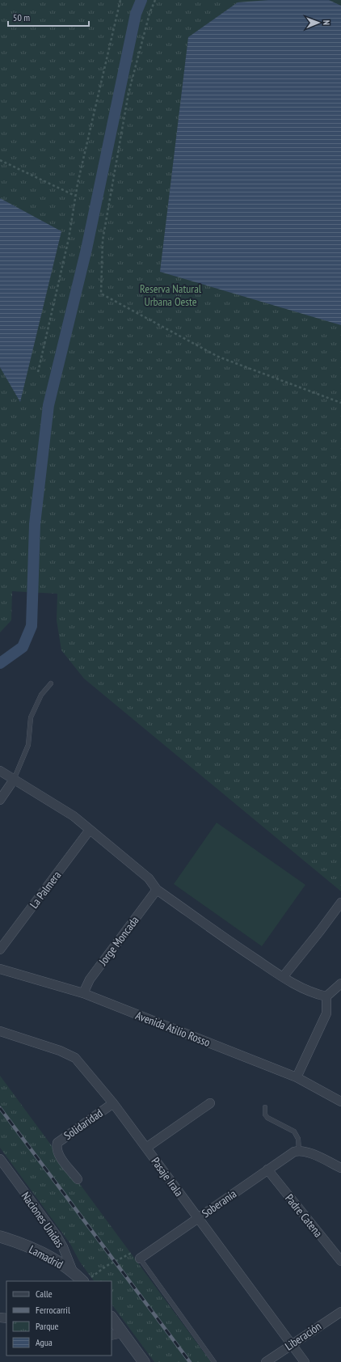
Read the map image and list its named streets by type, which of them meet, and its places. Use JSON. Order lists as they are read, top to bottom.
{
  "streets": {
    "street": [
      "La Palmera",
      "Jorge Moncada",
      "Avenida Atilio Rosso",
      "Solidaridad",
      "Pasaje Irala",
      "Soberanía",
      "Padre Catena",
      "Naciones Unidas",
      "Lamadrid",
      "Liberación"
    ]
  },
  "crossings": [
    ["Jorge Moncada", "Avenida Atilio Rosso"],
    ["Solidaridad", "Pasaje Irala"],
    ["Pasaje Irala", "Soberanía"],
    ["Pasaje Irala", "Liberación"],
    ["Soberanía", "Padre Catena"],
    ["Naciones Unidas", "Lamadrid"]
  ],
  "parks": ["Reserva Natural Urbana Oeste"],
  "legend": [
    "Calle",
    "Ferrocarril",
    "Parque",
    "Agua"
  ],
  "scale_bar": "50 m",
  "north": "right"
}
